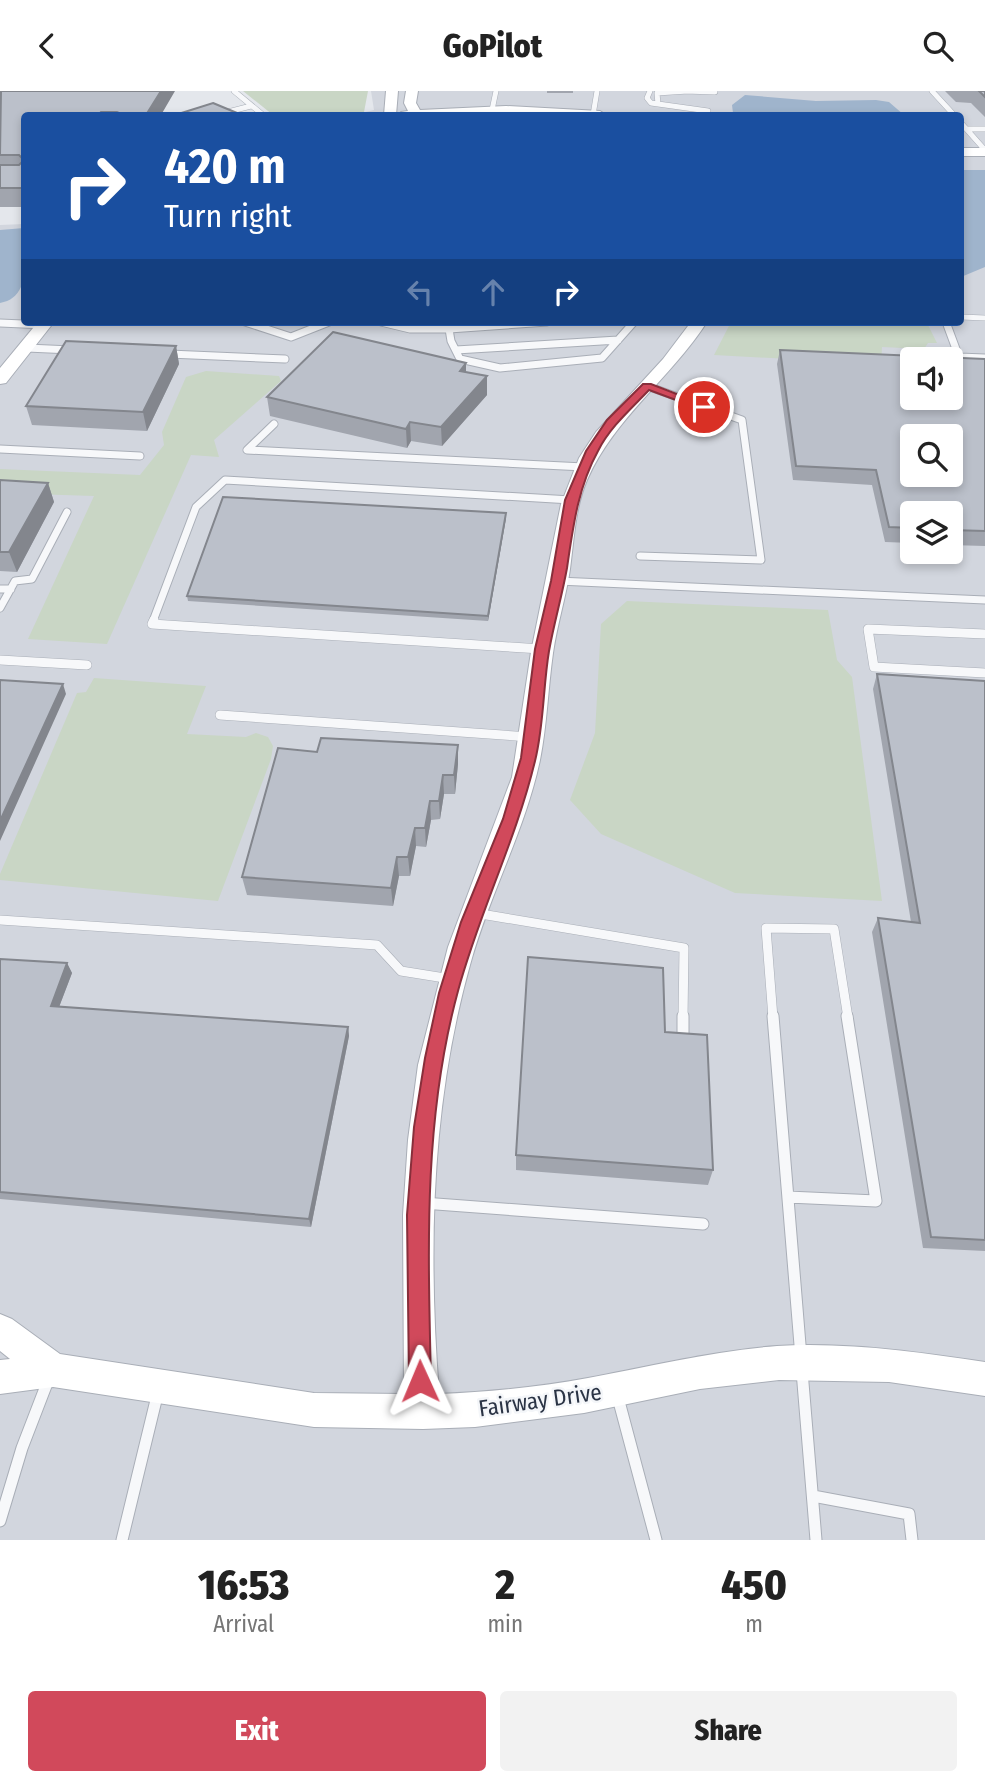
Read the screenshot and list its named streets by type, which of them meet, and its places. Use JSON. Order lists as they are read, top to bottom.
{
  "streets": {
    "street": ["Fairway Drive"]
  },
  "page": {
    "header": "GoPilot",
    "turn": ["420 m", "Turn right"],
    "eta": [
      "16:53",
      "Arrival",
      "2",
      "min",
      "450",
      "m"
    ],
    "buttons": ["Exit", "Share"]
  }
}
